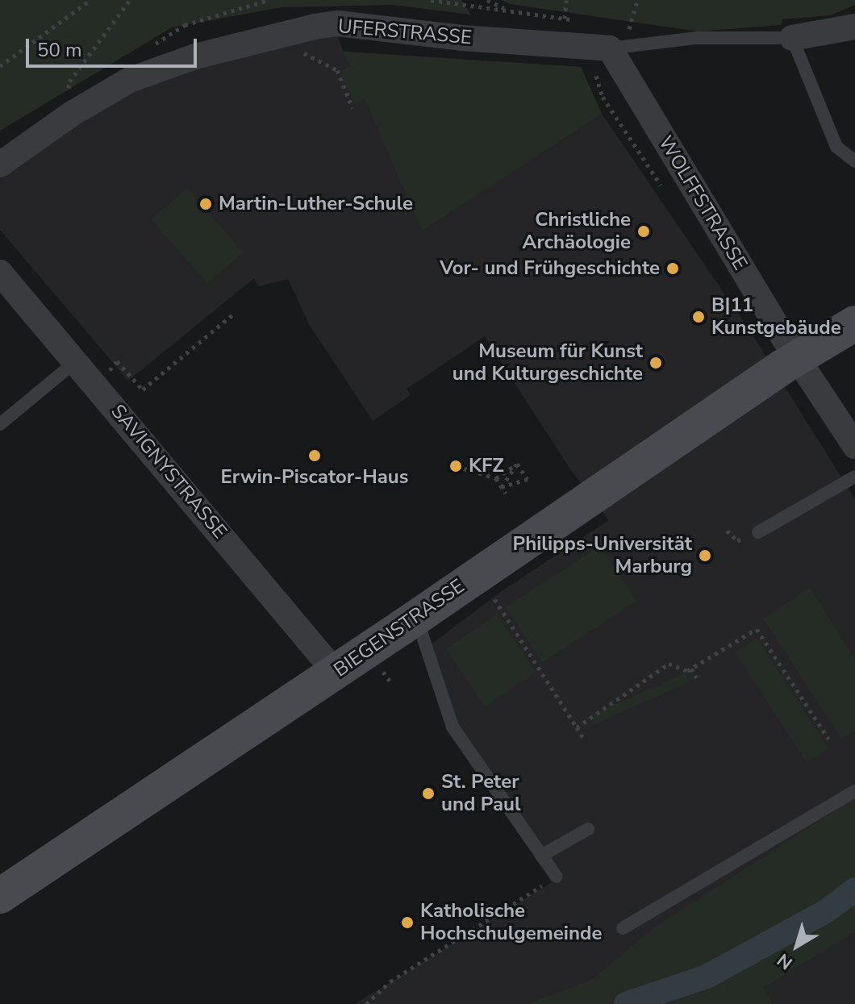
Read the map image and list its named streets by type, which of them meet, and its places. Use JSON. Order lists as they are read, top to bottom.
{
  "streets": {
    "main road": ["BIEGENSTRASSE"],
    "street": ["UFERSTRASSE", "WOLFFSTRASSE", "SAVIGNYSTRASSE"]
  },
  "crossings": [
    ["UFERSTRASSE", "WOLFFSTRASSE"],
    ["WOLFFSTRASSE", "BIEGENSTRASSE"],
    ["SAVIGNYSTRASSE", "BIEGENSTRASSE"]
  ],
  "places": [
    "Martin-Luther-Schule",
    "Christliche Archäologie",
    "Vor- und Frühgeschichte",
    "B|11 Kunstgebäude",
    "Museum für Kunst und Kulturgeschichte",
    "Erwin-Piscator-Haus",
    "KFZ",
    "Philipps-Universität Marburg",
    "St. Peter und Paul",
    "Katholische Hochschulgemeinde"
  ],
  "scale_bar": "50 m",
  "north": "bottom left"
}
